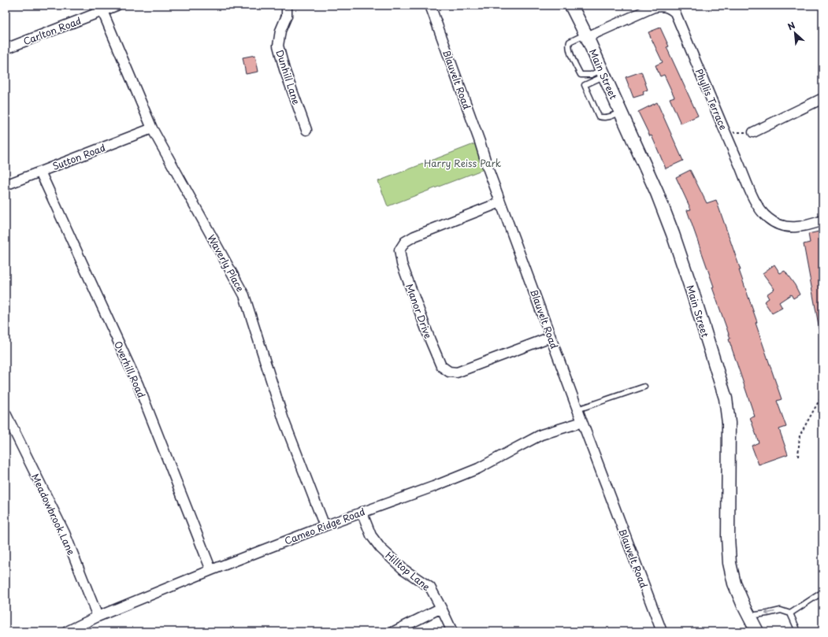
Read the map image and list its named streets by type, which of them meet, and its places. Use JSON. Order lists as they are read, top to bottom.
{
  "streets": {
    "main road": ["Main Street"],
    "street": [
      "Carlton Road",
      "Dunhill Lane",
      "Blauvelt Road",
      "Phyllis Terrace",
      "Sutton Road",
      "Waverly Place",
      "Manor Drive",
      "Overhill Road",
      "Meadowbrook Lane",
      "Cameo Ridge Road",
      "Hilltop Lane"
    ]
  },
  "crossings": [
    ["Carlton Road", "Waverly Place"],
    ["Main Street", "Phyllis Terrace"],
    ["Blauvelt Road", "Manor Drive"],
    ["Blauvelt Road", "Cameo Ridge Road"],
    ["Sutton Road", "Waverly Place"],
    ["Sutton Road", "Overhill Road"],
    ["Waverly Place", "Cameo Ridge Road"],
    ["Overhill Road", "Cameo Ridge Road"],
    ["Meadowbrook Lane", "Cameo Ridge Road"],
    ["Cameo Ridge Road", "Hilltop Lane"]
  ],
  "parks": ["Harry Reiss Park"],
  "north": "top left"
}
